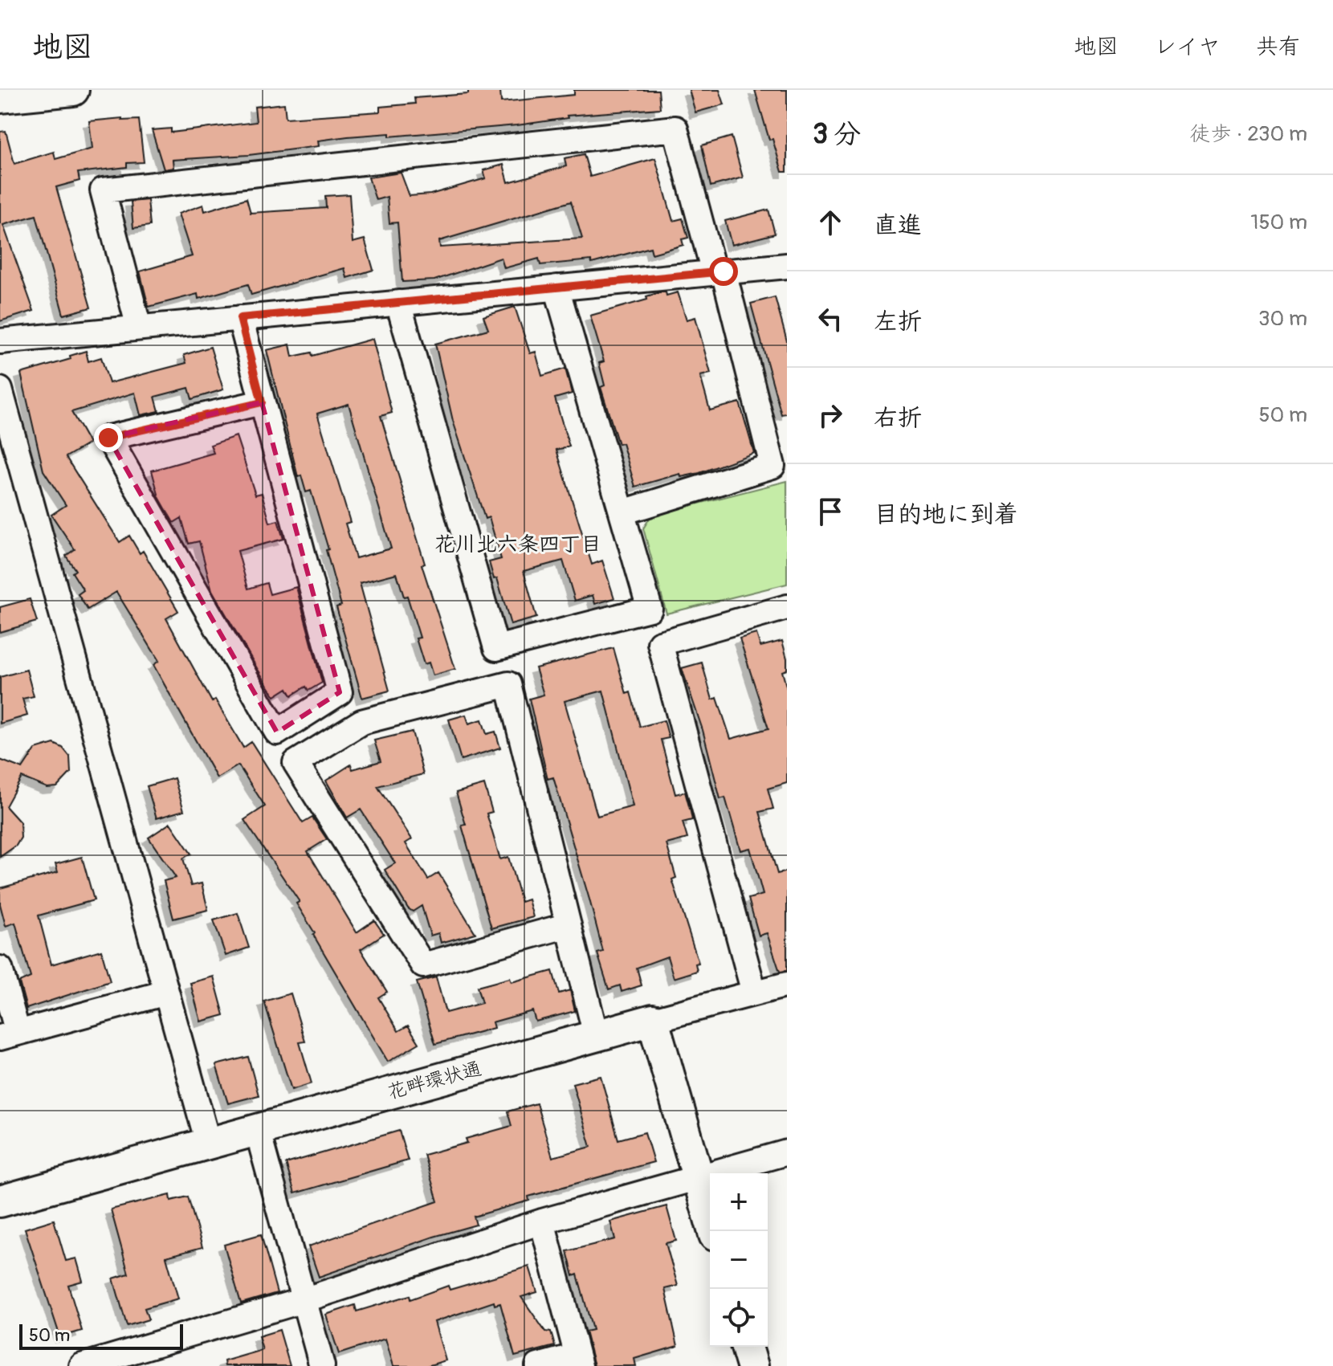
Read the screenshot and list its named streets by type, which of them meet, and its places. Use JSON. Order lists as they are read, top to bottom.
{
  "streets": {
    "street": ["花畔環状通"]
  },
  "districts": ["花川北六条四丁目"],
  "scale_bar": "50 m",
  "page": {
    "header": "地図",
    "nav": ["地図", "レイヤ", "共有"],
    "heading": ["3 分", "徒歩 · 230 m"],
    "list": [
      ["直進", "150 m"],
      ["左折", "30 m"],
      ["右折", "50 m"],
      "目的地に到着"
    ],
    "map_buttons": ["+", "−"],
    "scale": "50 m"
  }
}
